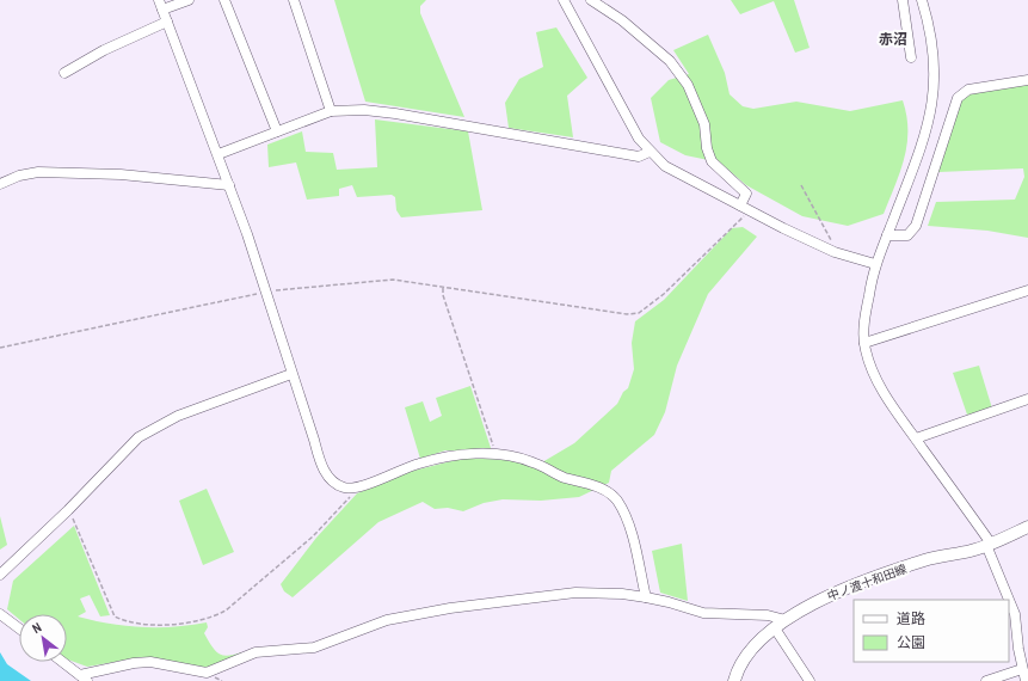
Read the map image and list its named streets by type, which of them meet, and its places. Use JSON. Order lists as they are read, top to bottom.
{
  "streets": {
    "main road": ["中ノ渡十和田線"]
  },
  "districts": ["赤沼"],
  "legend": ["道路", "公園"],
  "north": "top left"
}
